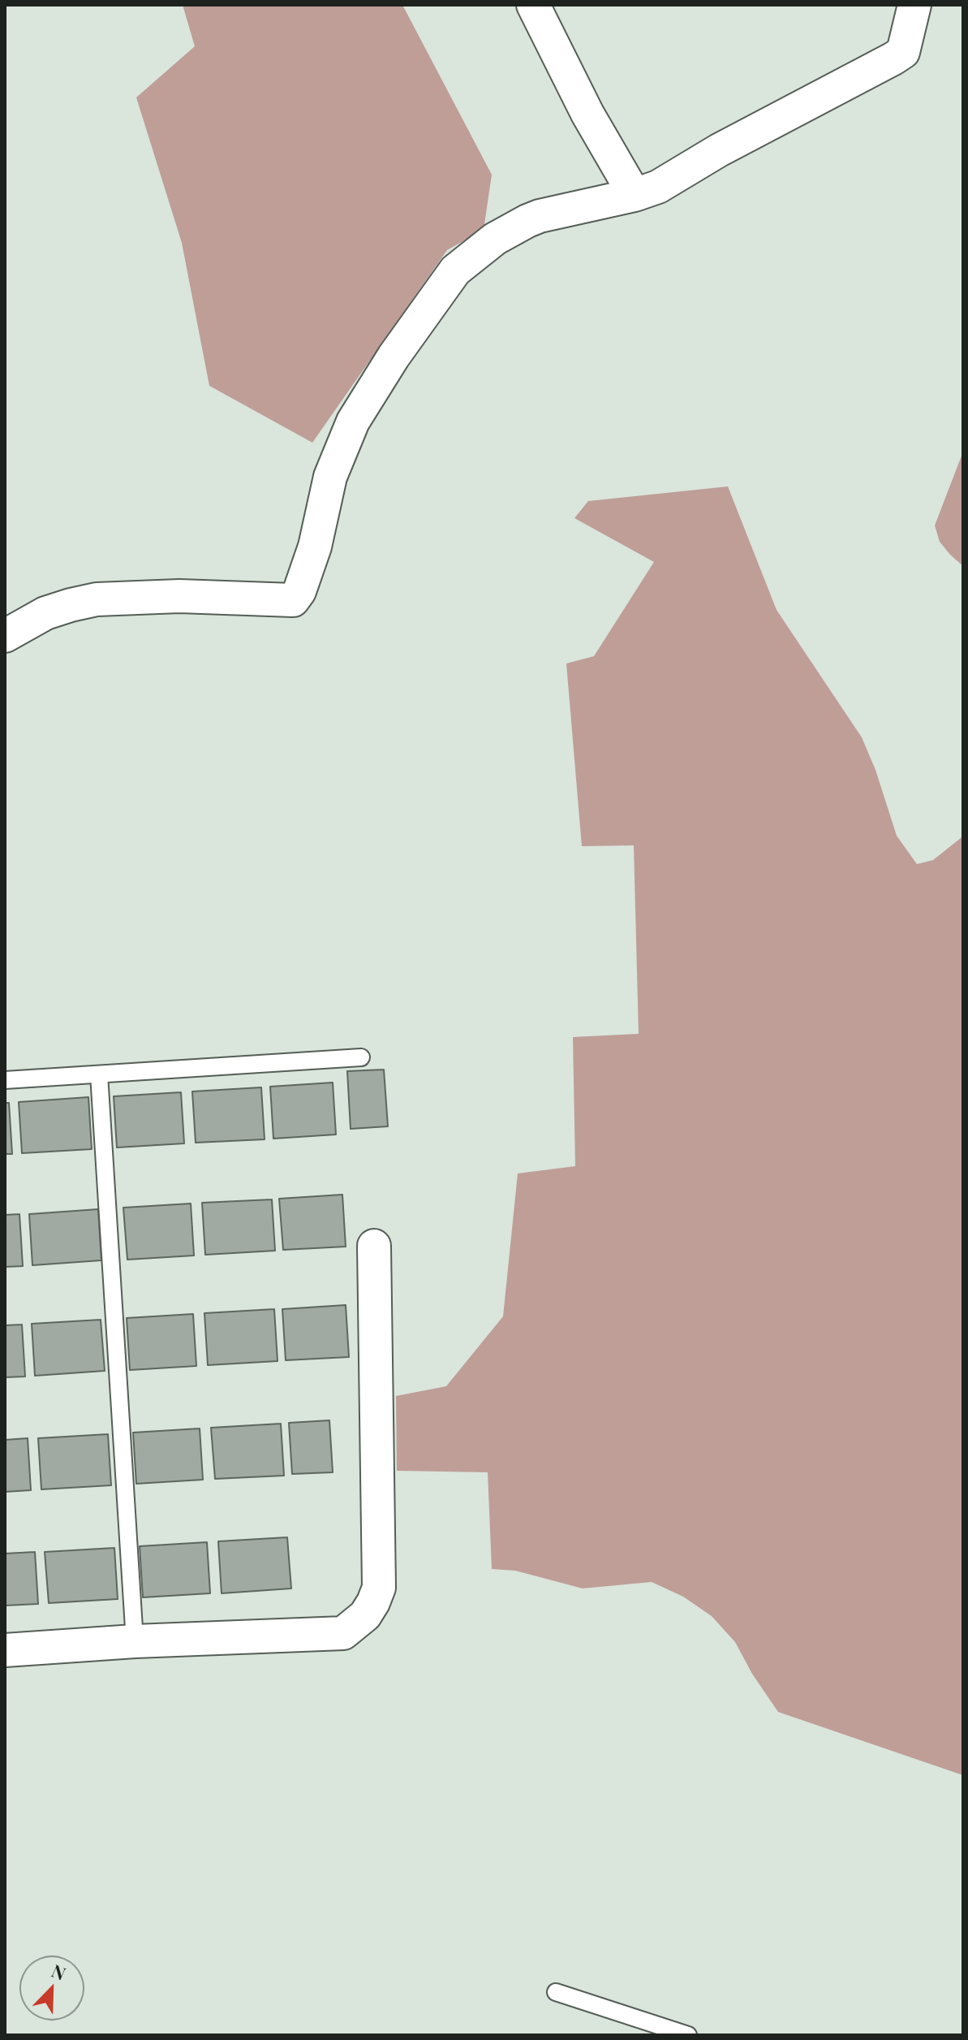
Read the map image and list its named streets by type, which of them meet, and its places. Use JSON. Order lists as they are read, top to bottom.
{
  "north": "top right"
}
